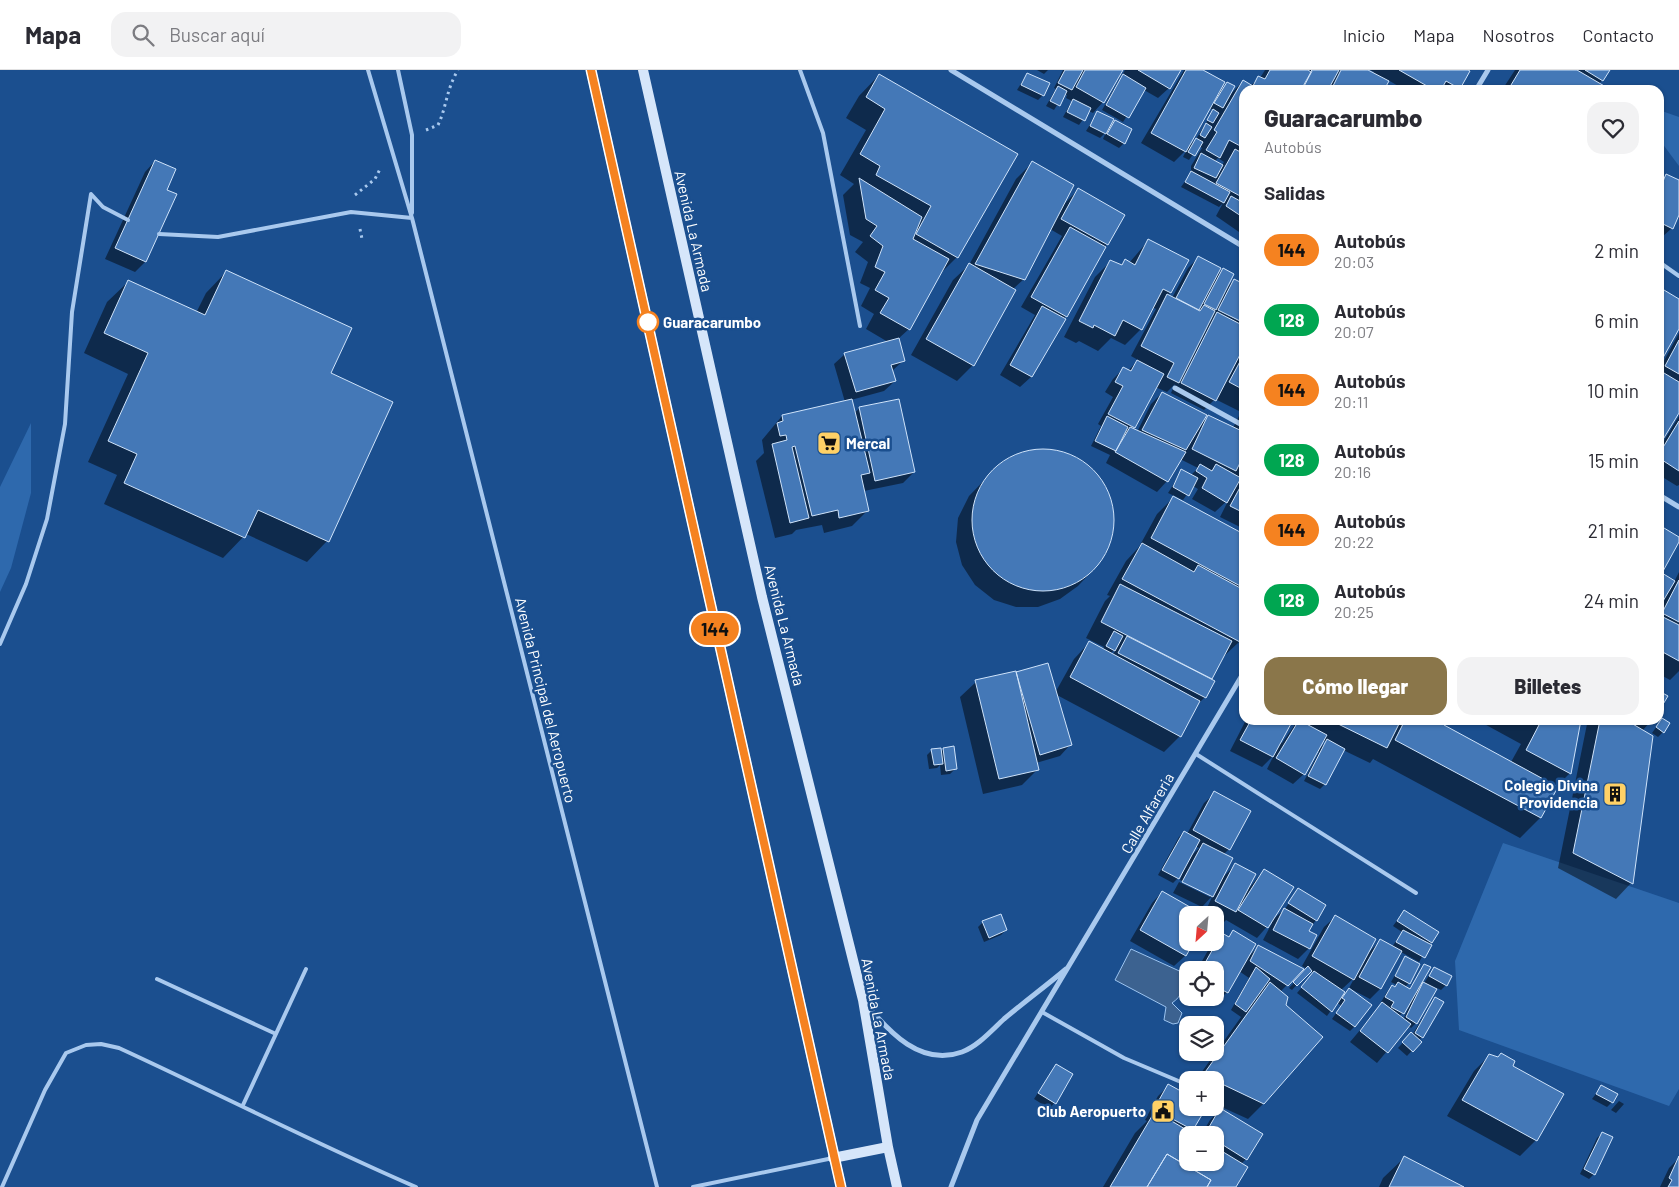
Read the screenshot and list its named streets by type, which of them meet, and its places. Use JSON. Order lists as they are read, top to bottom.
{
  "streets": {
    "main road": ["Avenida La Armada"],
    "street": ["Calle Alfareria"],
    "lane": ["Avenida Principal del Aeropuerto"]
  },
  "crossings": [
    ["Avenida La Armada", "Calle Alfareria"]
  ],
  "places": {
    "other": ["Guaracarumbo"],
    "supermarket": ["Mercal"],
    "building": ["Colegio Divina Providencia"],
    "public building": ["Club Aeropuerto"]
  },
  "lines": ["bus line 144"],
  "north": "bottom left",
  "page": {
    "header": "Mapa",
    "search": "Buscar aquí",
    "nav": [
      "Inicio",
      "Mapa",
      "Nosotros",
      "Contacto"
    ],
    "on_map": "144",
    "heading": [
      ["Guaracarumbo", "Autobús"],
      "Salidas"
    ],
    "list": [
      {
        "mark": "144",
        "name": "Autobús",
        "note": "20:03",
        "value": "2 min"
      },
      {
        "mark": "128",
        "name": "Autobús",
        "note": "20:07",
        "value": "6 min"
      },
      {
        "mark": "144",
        "name": "Autobús",
        "note": "20:11",
        "value": "10 min"
      },
      {
        "mark": "128",
        "name": "Autobús",
        "note": "20:16",
        "value": "15 min"
      },
      {
        "mark": "144",
        "name": "Autobús",
        "note": "20:22",
        "value": "21 min"
      },
      {
        "mark": "128",
        "name": "Autobús",
        "note": "20:25",
        "value": "24 min"
      }
    ],
    "buttons": ["Cómo llegar", "Billetes"],
    "map_buttons": ["+", "−"]
  }
}
